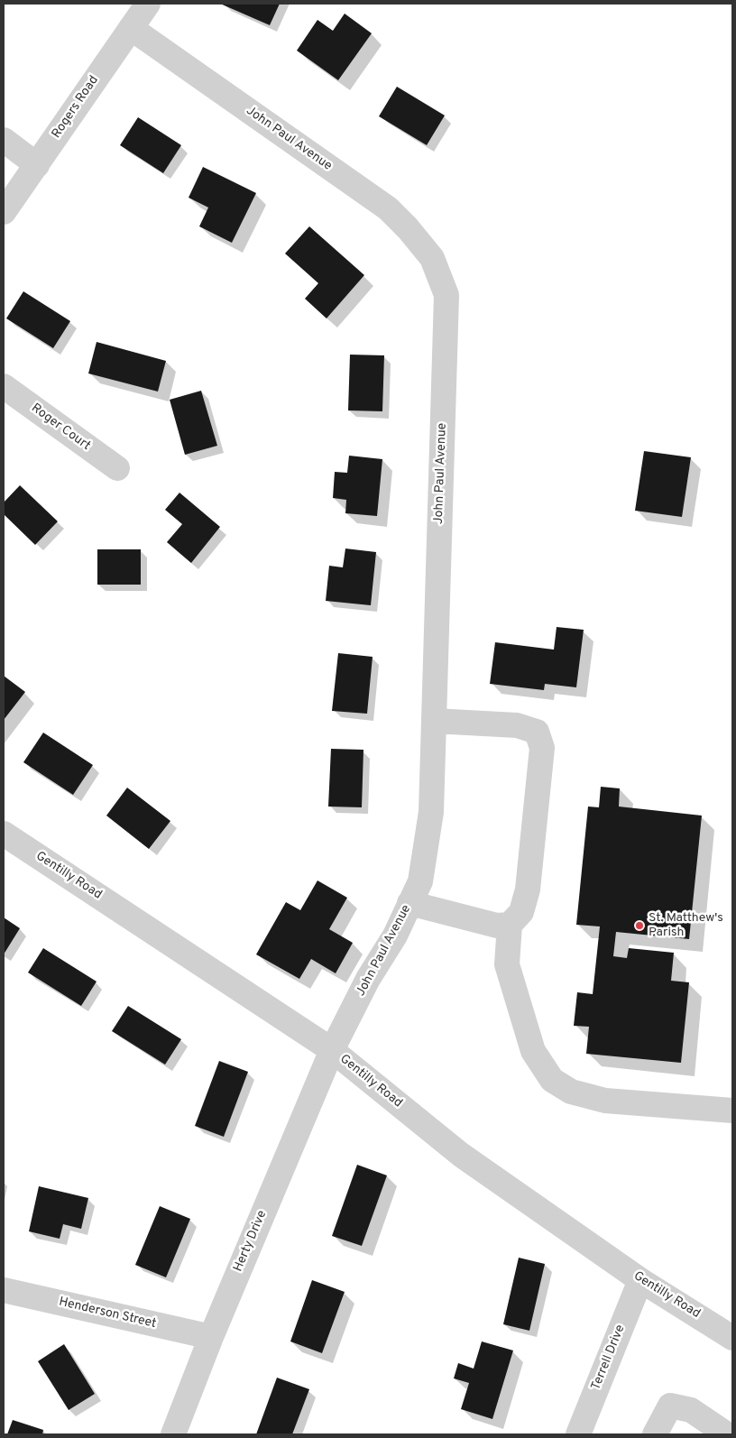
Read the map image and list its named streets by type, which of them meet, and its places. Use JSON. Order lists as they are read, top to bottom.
{
  "streets": {
    "street": [
      "Rogers Road",
      "John Paul Avenue",
      "Roger Court",
      "Gentilly Road",
      "Herty Drive",
      "Henderson Street",
      "Terrell Drive"
    ]
  },
  "crossings": [
    ["Rogers Road", "John Paul Avenue"],
    ["John Paul Avenue", "Gentilly Road"],
    ["John Paul Avenue", "Herty Drive"],
    ["Gentilly Road", "Herty Drive"],
    ["Gentilly Road", "Terrell Drive"],
    ["Herty Drive", "Henderson Street"]
  ],
  "places": ["St. Matthew's Parish"]
}
